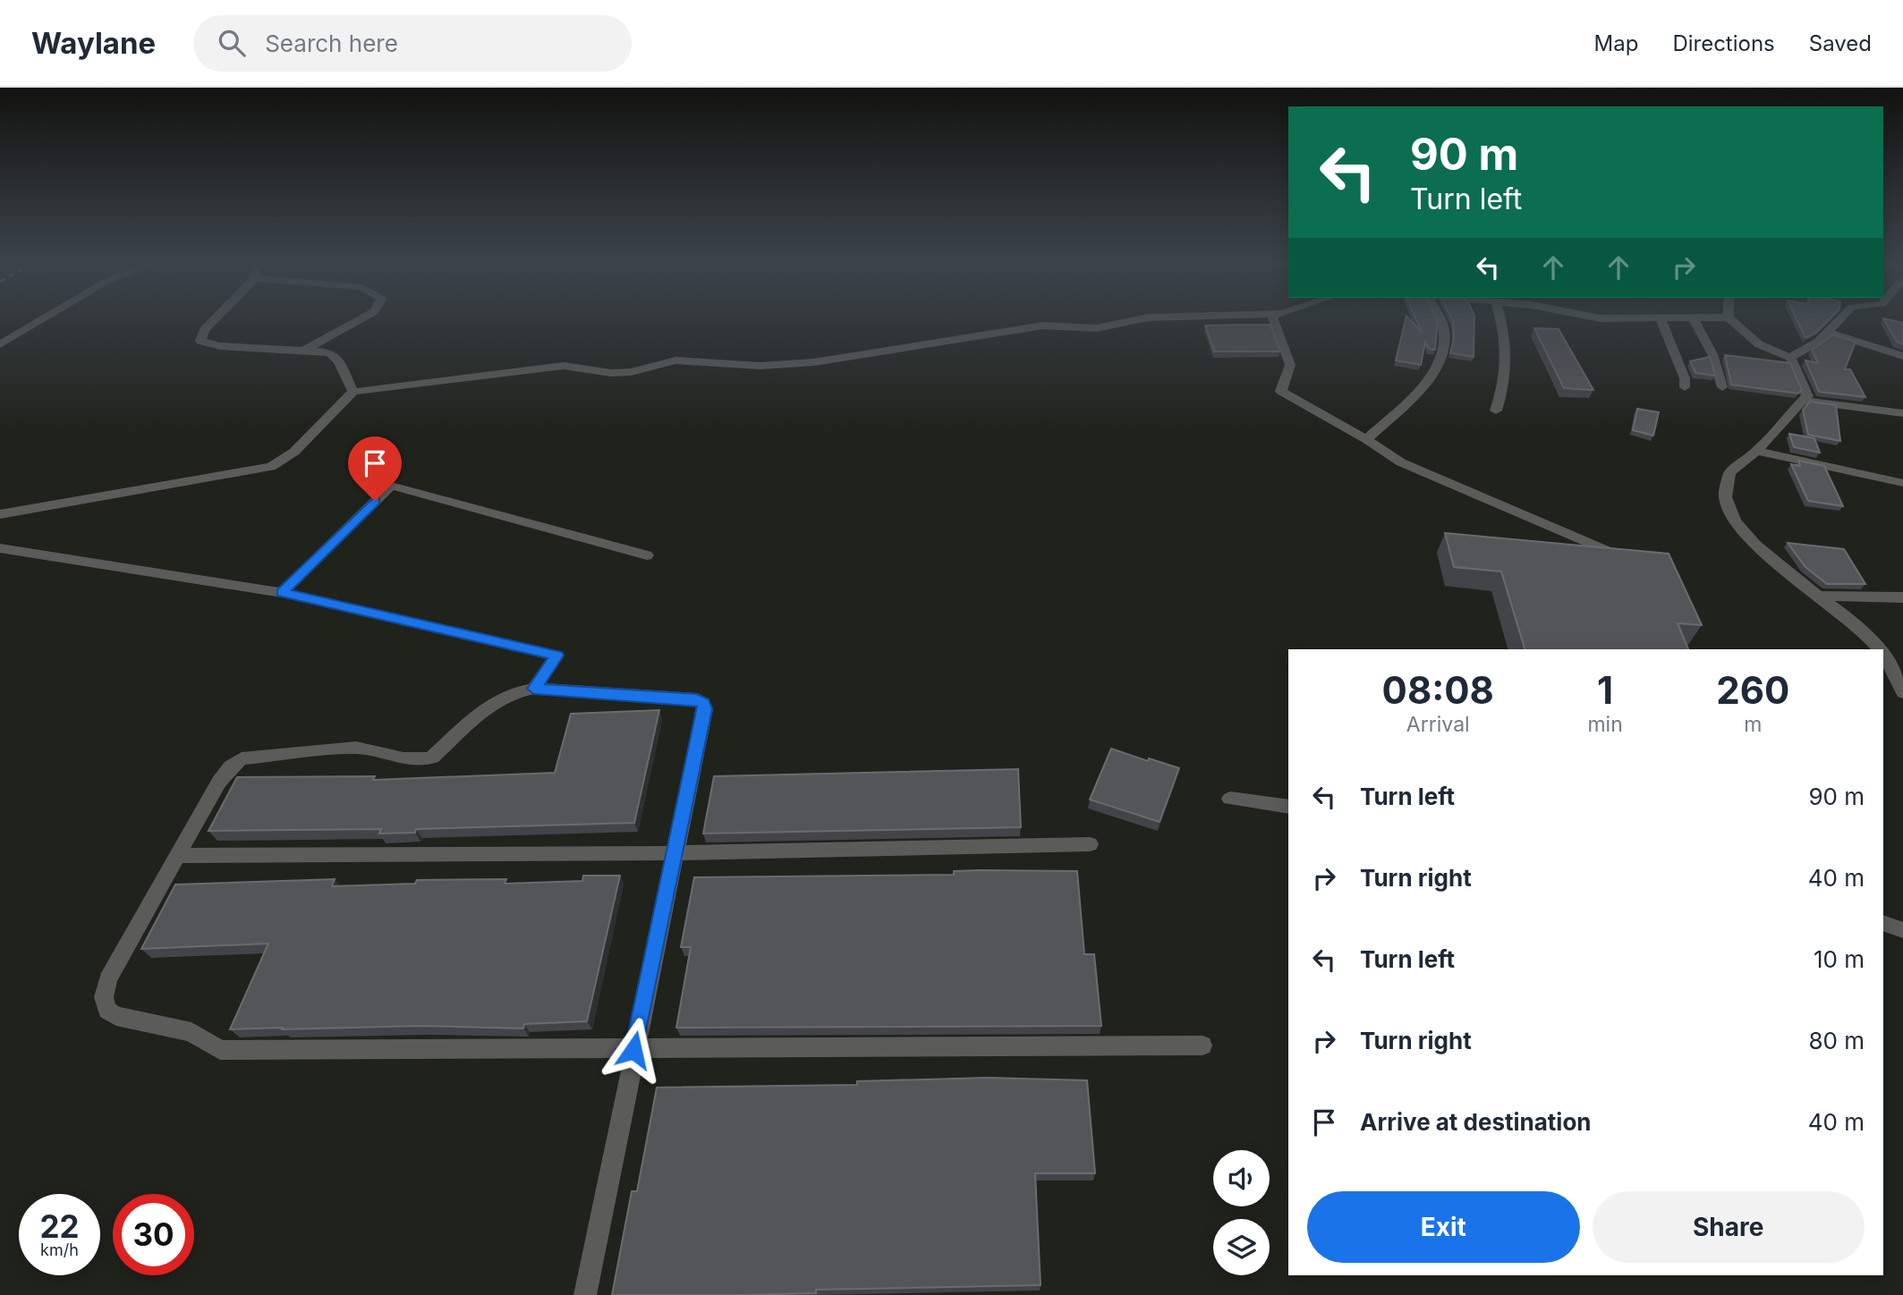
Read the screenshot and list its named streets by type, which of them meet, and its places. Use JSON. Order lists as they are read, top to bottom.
{
  "page": {
    "header": "Waylane",
    "search": "Search here",
    "nav": ["Map", "Directions", "Saved"],
    "turn": ["90 m", "Turn left"],
    "eta": [
      "08:08",
      "Arrival",
      "1",
      "min",
      "260",
      "m"
    ],
    "list": [
      {
        "name": "Turn left",
        "value": "90 m"
      },
      {
        "name": "Turn right",
        "value": "40 m"
      },
      {
        "name": "Turn left",
        "value": "10 m"
      },
      {
        "name": "Turn right",
        "value": "80 m"
      },
      {
        "name": "Arrive at destination",
        "value": "40 m"
      }
    ],
    "buttons": ["Exit", "Share"],
    "speed": "22 km/h",
    "limit": "30"
  }
}
